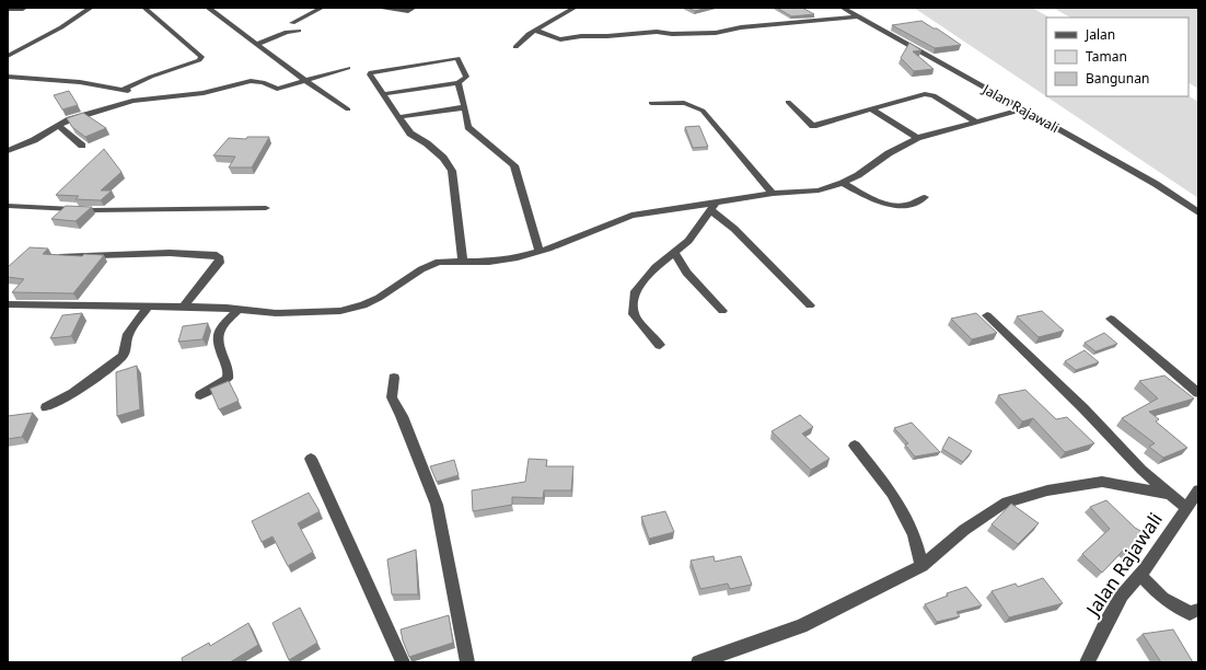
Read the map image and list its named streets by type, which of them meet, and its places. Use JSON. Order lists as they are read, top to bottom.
{
  "streets": {
    "street": ["Jalan Rajawali"]
  },
  "legend": ["Jalan", "Taman", "Bangunan"]
}
